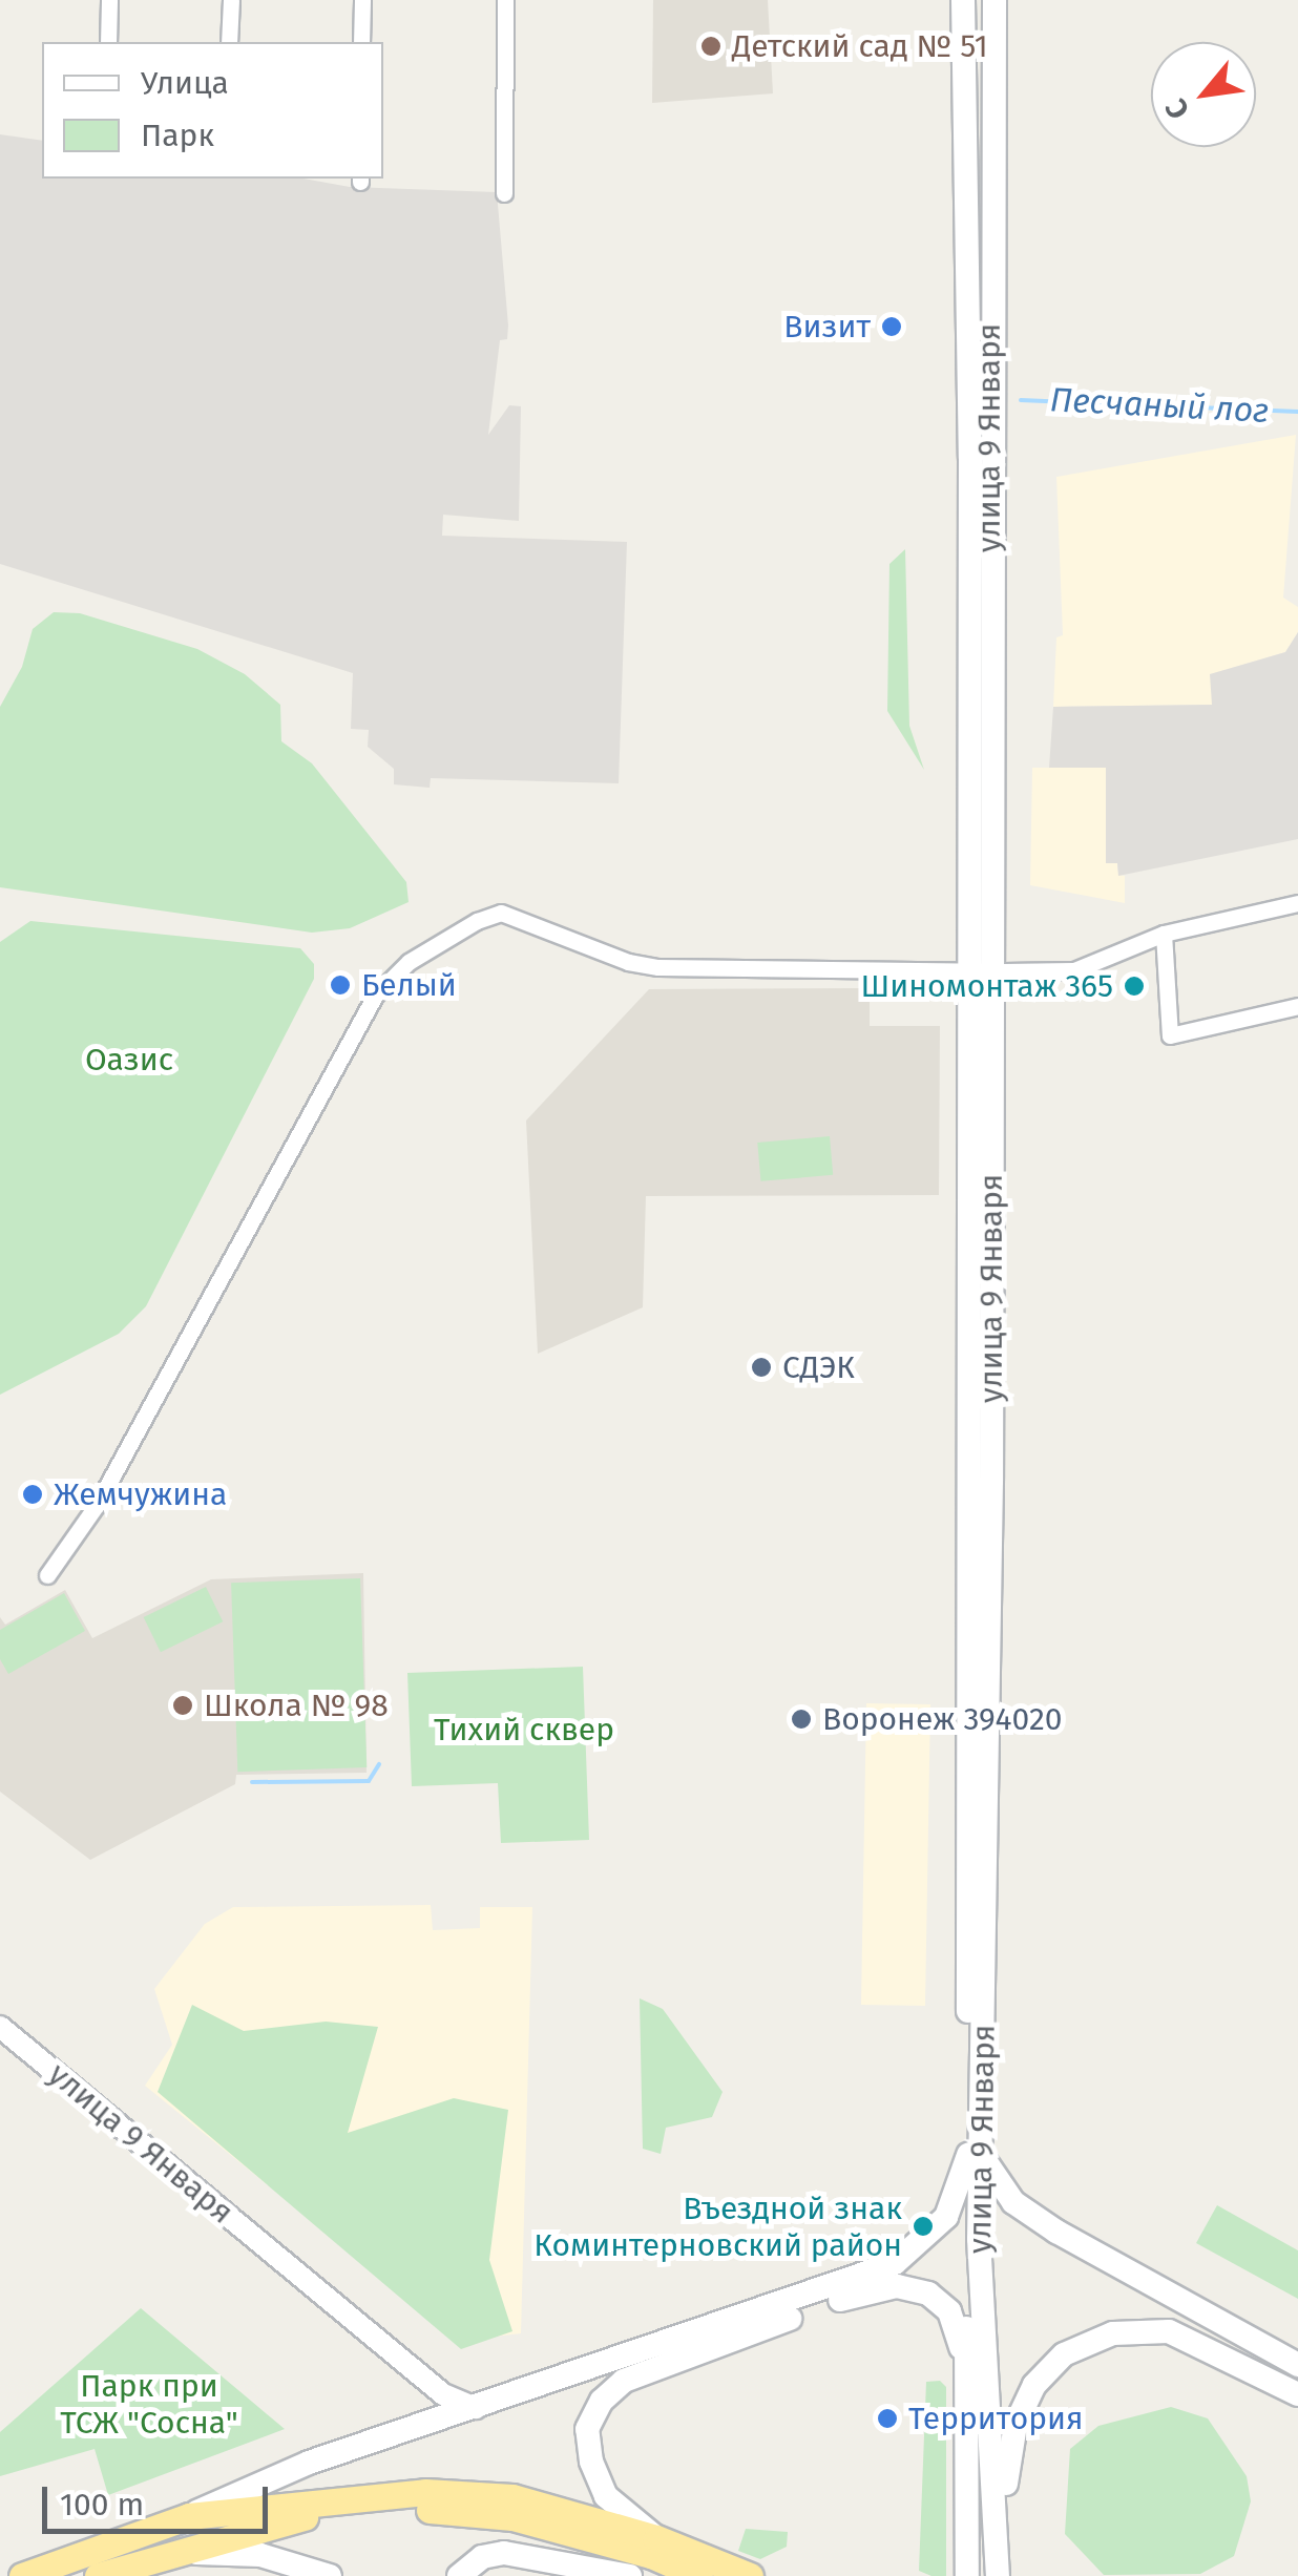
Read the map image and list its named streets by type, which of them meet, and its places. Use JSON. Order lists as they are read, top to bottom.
{
  "streets": {
    "main road": ["улица 9 Января"]
  },
  "water": ["Песчаный лог"],
  "parks": ["Оазис", "Тихий сквер", "Парк при ТСЖ \"Сосна\""],
  "places": [
    "Детский сад № 51",
    "Визит",
    "Белый",
    "Шиномонтаж 365",
    "СДЭК",
    "Жемчужина",
    "Школа № 98",
    "Воронеж 394020",
    "Въездной знак Коминтерновский район",
    "Территория"
  ],
  "legend": ["Улица", "Парк"],
  "scale_bar": "100 m",
  "north": "bottom left"
}
